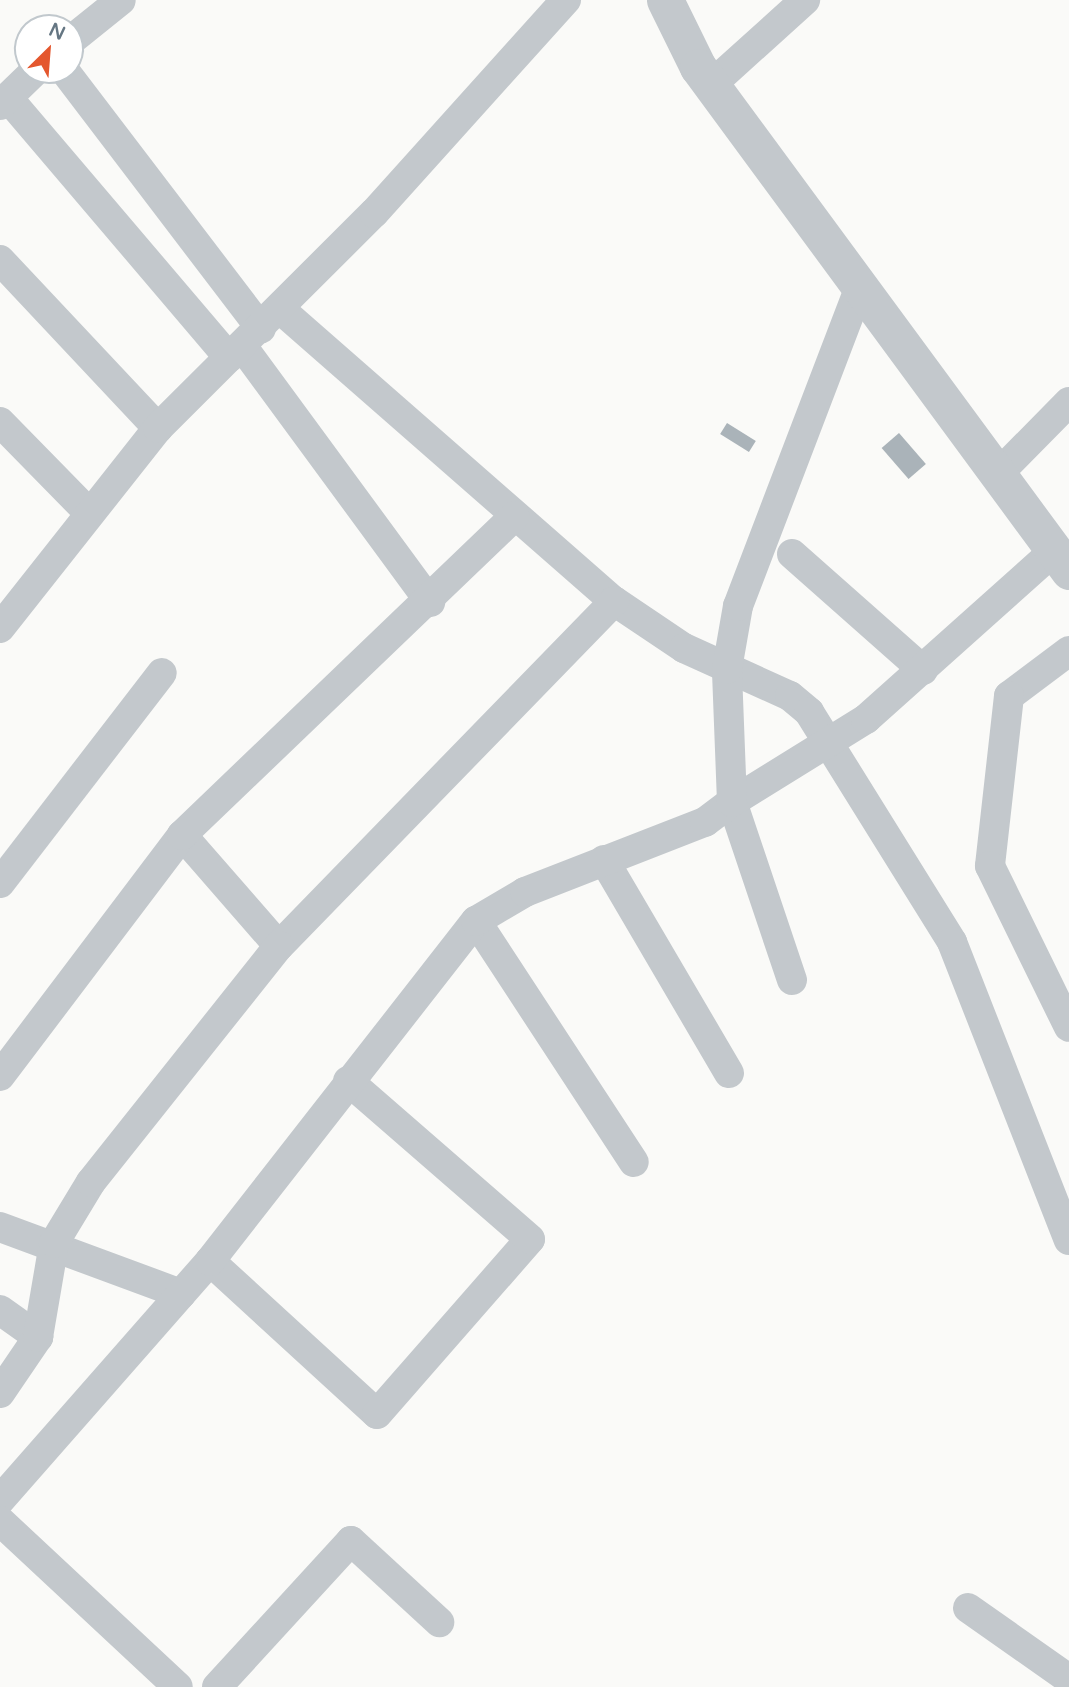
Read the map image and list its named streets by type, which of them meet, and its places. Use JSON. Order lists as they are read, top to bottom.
{
  "north": "top right"
}
